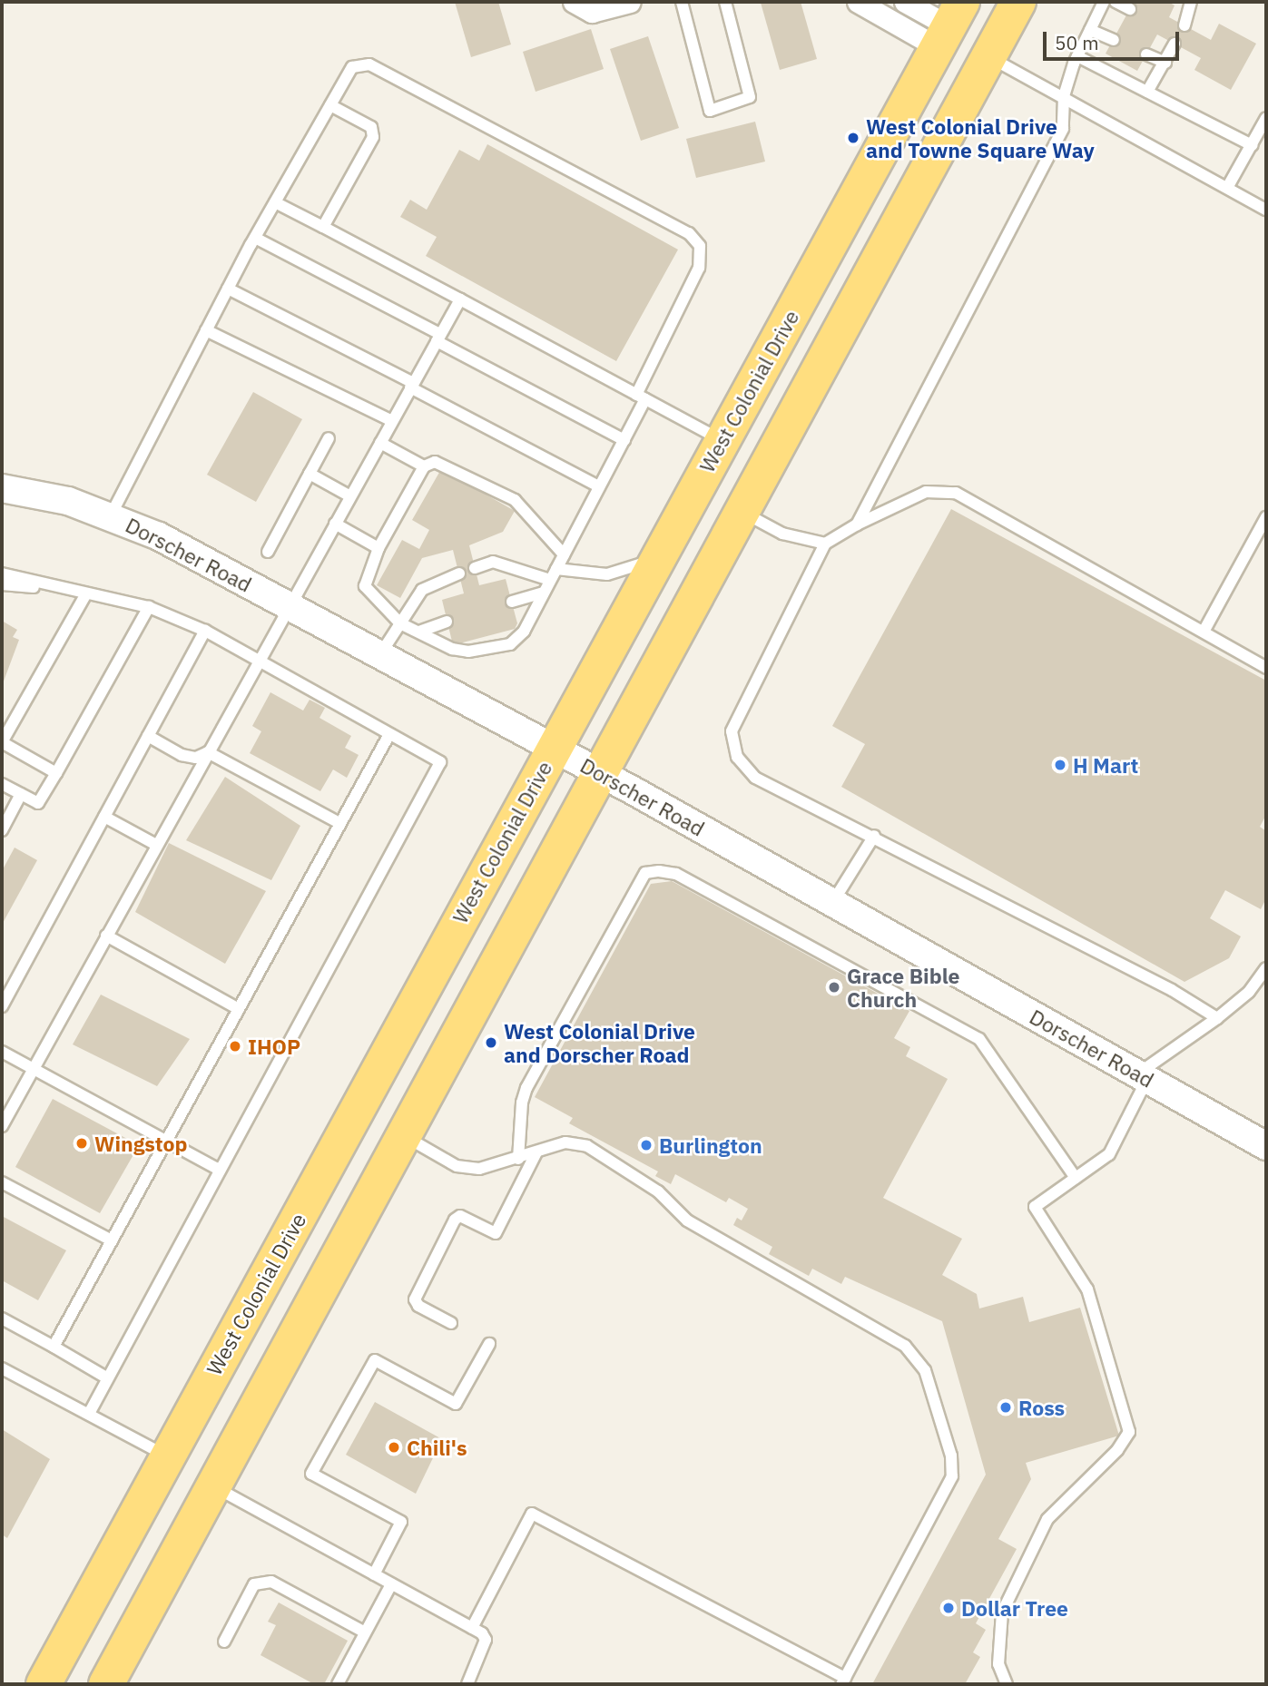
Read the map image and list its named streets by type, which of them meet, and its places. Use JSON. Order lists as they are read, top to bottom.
{
  "streets": {
    "highway": ["West Colonial Drive"],
    "street": ["Dorscher Road"]
  },
  "crossings": [
    ["West Colonial Drive", "Dorscher Road"]
  ],
  "places": [
    "West Colonial Drive and Towne Square Way",
    "H Mart",
    "Grace Bible Church",
    "West Colonial Drive and Dorscher Road",
    "IHOP",
    "Wingstop",
    "Burlington",
    "Ross",
    "Chili's",
    "Dollar Tree"
  ],
  "scale_bar": "50 m"
}
